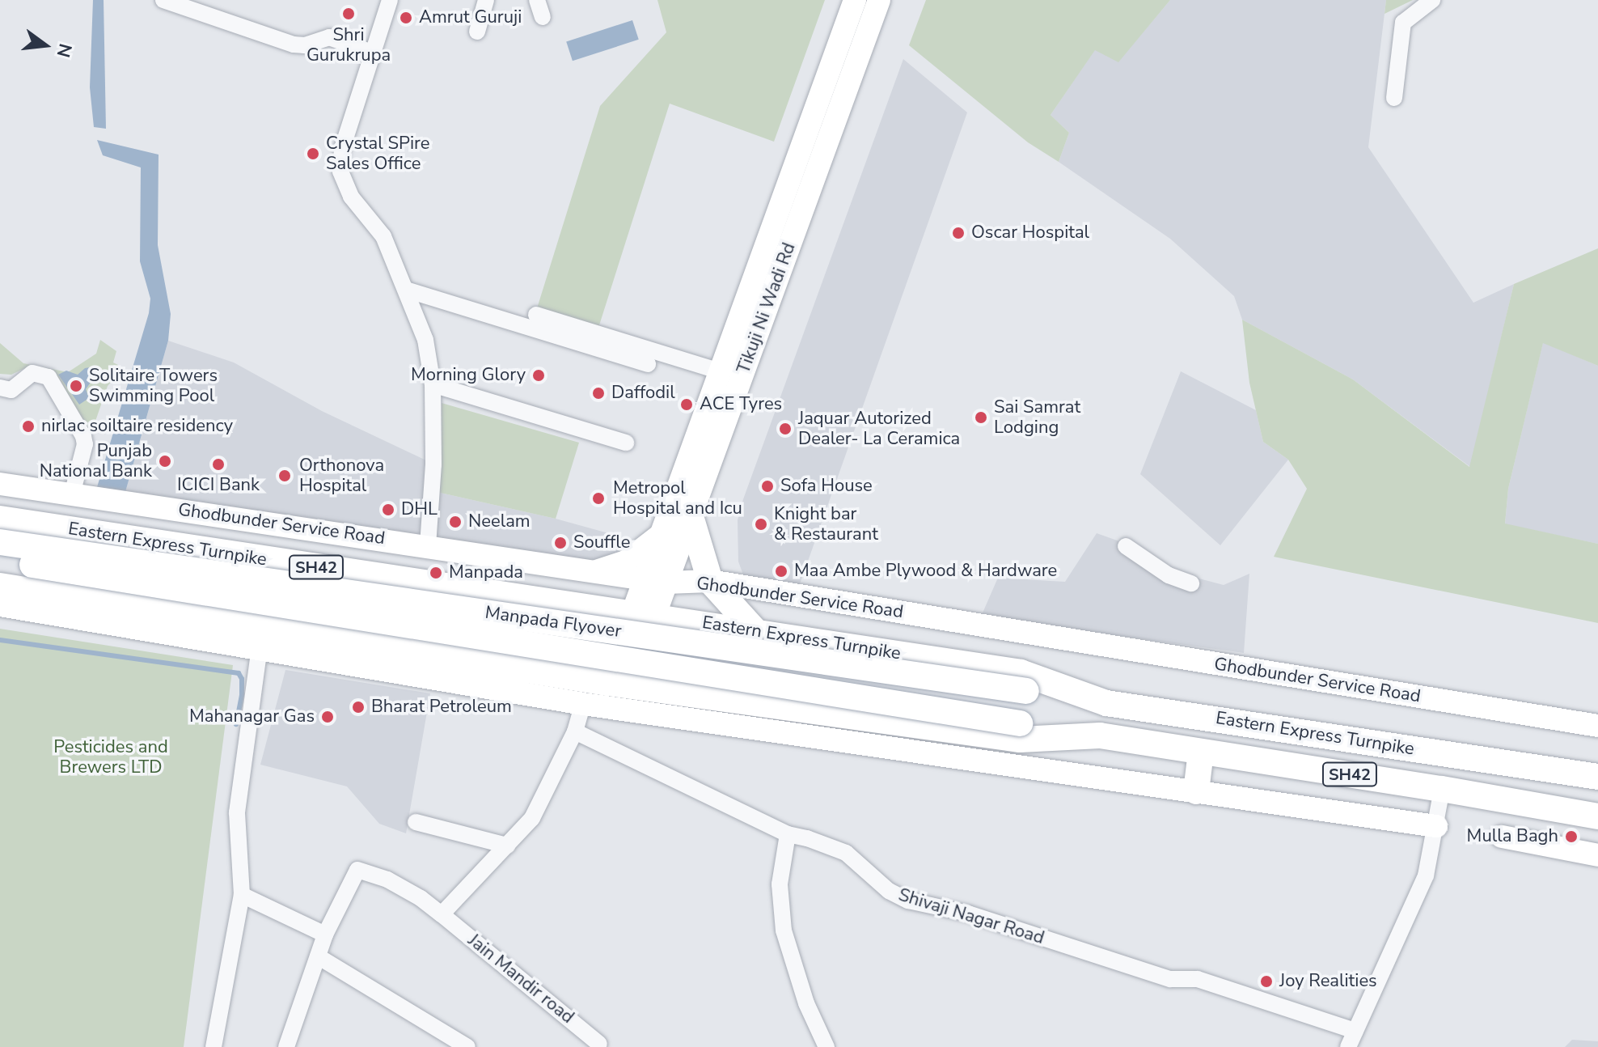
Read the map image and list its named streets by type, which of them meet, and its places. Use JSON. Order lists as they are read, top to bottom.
{
  "streets": {
    "main road": ["Eastern Express Turnpike", "SH42", "Manpada Flyover"],
    "street": [
      "Tikuji Ni Wadi Rd",
      "Ghodbunder Service Road",
      "Shivaji Nagar Road",
      "Jain Mandir road"
    ]
  },
  "crossings": [
    ["Tikuji Ni Wadi Rd", "Ghodbunder Service Road"],
    ["Tikuji Ni Wadi Rd", "Eastern Express Turnpike"],
    ["Eastern Express Turnpike", "Manpada Flyover"]
  ],
  "parks": ["Pesticides and Brewers LTD"],
  "places": [
    "Shri Gurukrupa",
    "Amrut Guruji",
    "Crystal SPire Sales Office",
    "Oscar Hospital",
    "Morning Glory",
    "Solitaire Towers Swimming Pool",
    "Daffodil",
    "ACE Tyres",
    "Sai Samrat Lodging",
    "nirlac soiltaire residency",
    "Jaquar Autorized Dealer- La Ceramica",
    "Punjab National Bank",
    "ICICI Bank",
    "Orthonova Hospital",
    "Sofa House",
    "Metropol Hospital and Icu",
    "DHL",
    "Neelam",
    "Knight bar & Restaurant",
    "Souffle",
    "Maa Ambe Plywood & Hardware",
    "Manpada",
    "Bharat Petroleum",
    "Mahanagar Gas",
    "Mulla Bagh",
    "Joy Realities"
  ],
  "north": "right"
}
